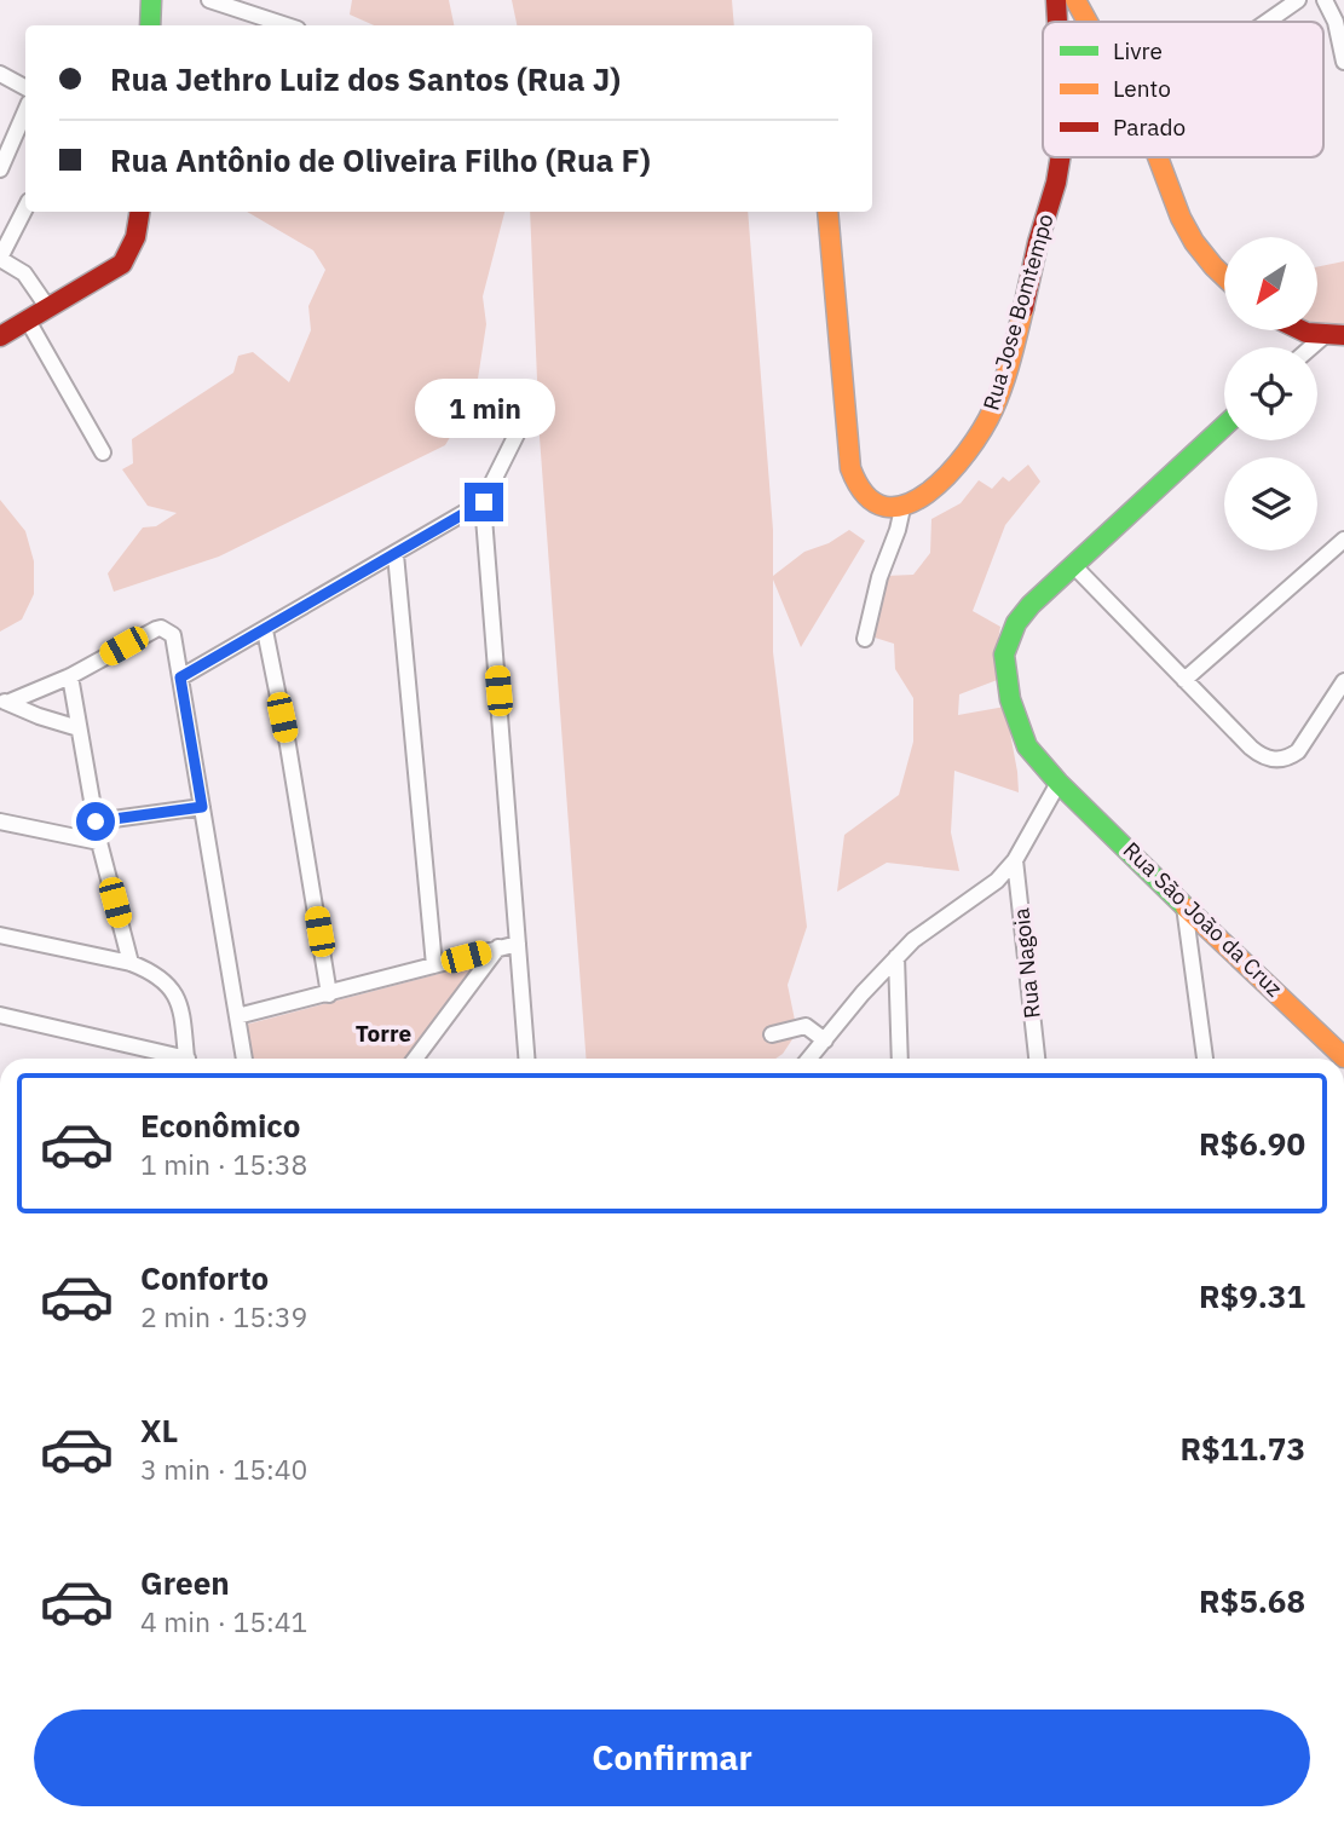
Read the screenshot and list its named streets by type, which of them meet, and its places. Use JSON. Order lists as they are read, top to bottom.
{
  "streets": {
    "street": ["Rua Jose Bomtempo", "Rua São João da Cruz", "Rua Nagoia"]
  },
  "districts": ["Torre"],
  "legend": ["Livre", "Lento", "Parado"],
  "north": "bottom left",
  "page": {
    "banner": ["Rua Jethro Luiz dos Santos (Rua J)", "Rua Antônio de Oliveira Filho (Rua F)"],
    "bubble": "1 min",
    "list": [
      {
        "name": "Econômico",
        "note": "1 min · 15:38",
        "value": "R$6.90"
      },
      {
        "name": "Conforto",
        "note": "2 min · 15:39",
        "value": "R$9.31"
      },
      {
        "name": "XL",
        "note": "3 min · 15:40",
        "value": "R$11.73"
      },
      {
        "name": "Green",
        "note": "4 min · 15:41",
        "value": "R$5.68"
      }
    ],
    "buttons": "Confirmar"
  }
}
